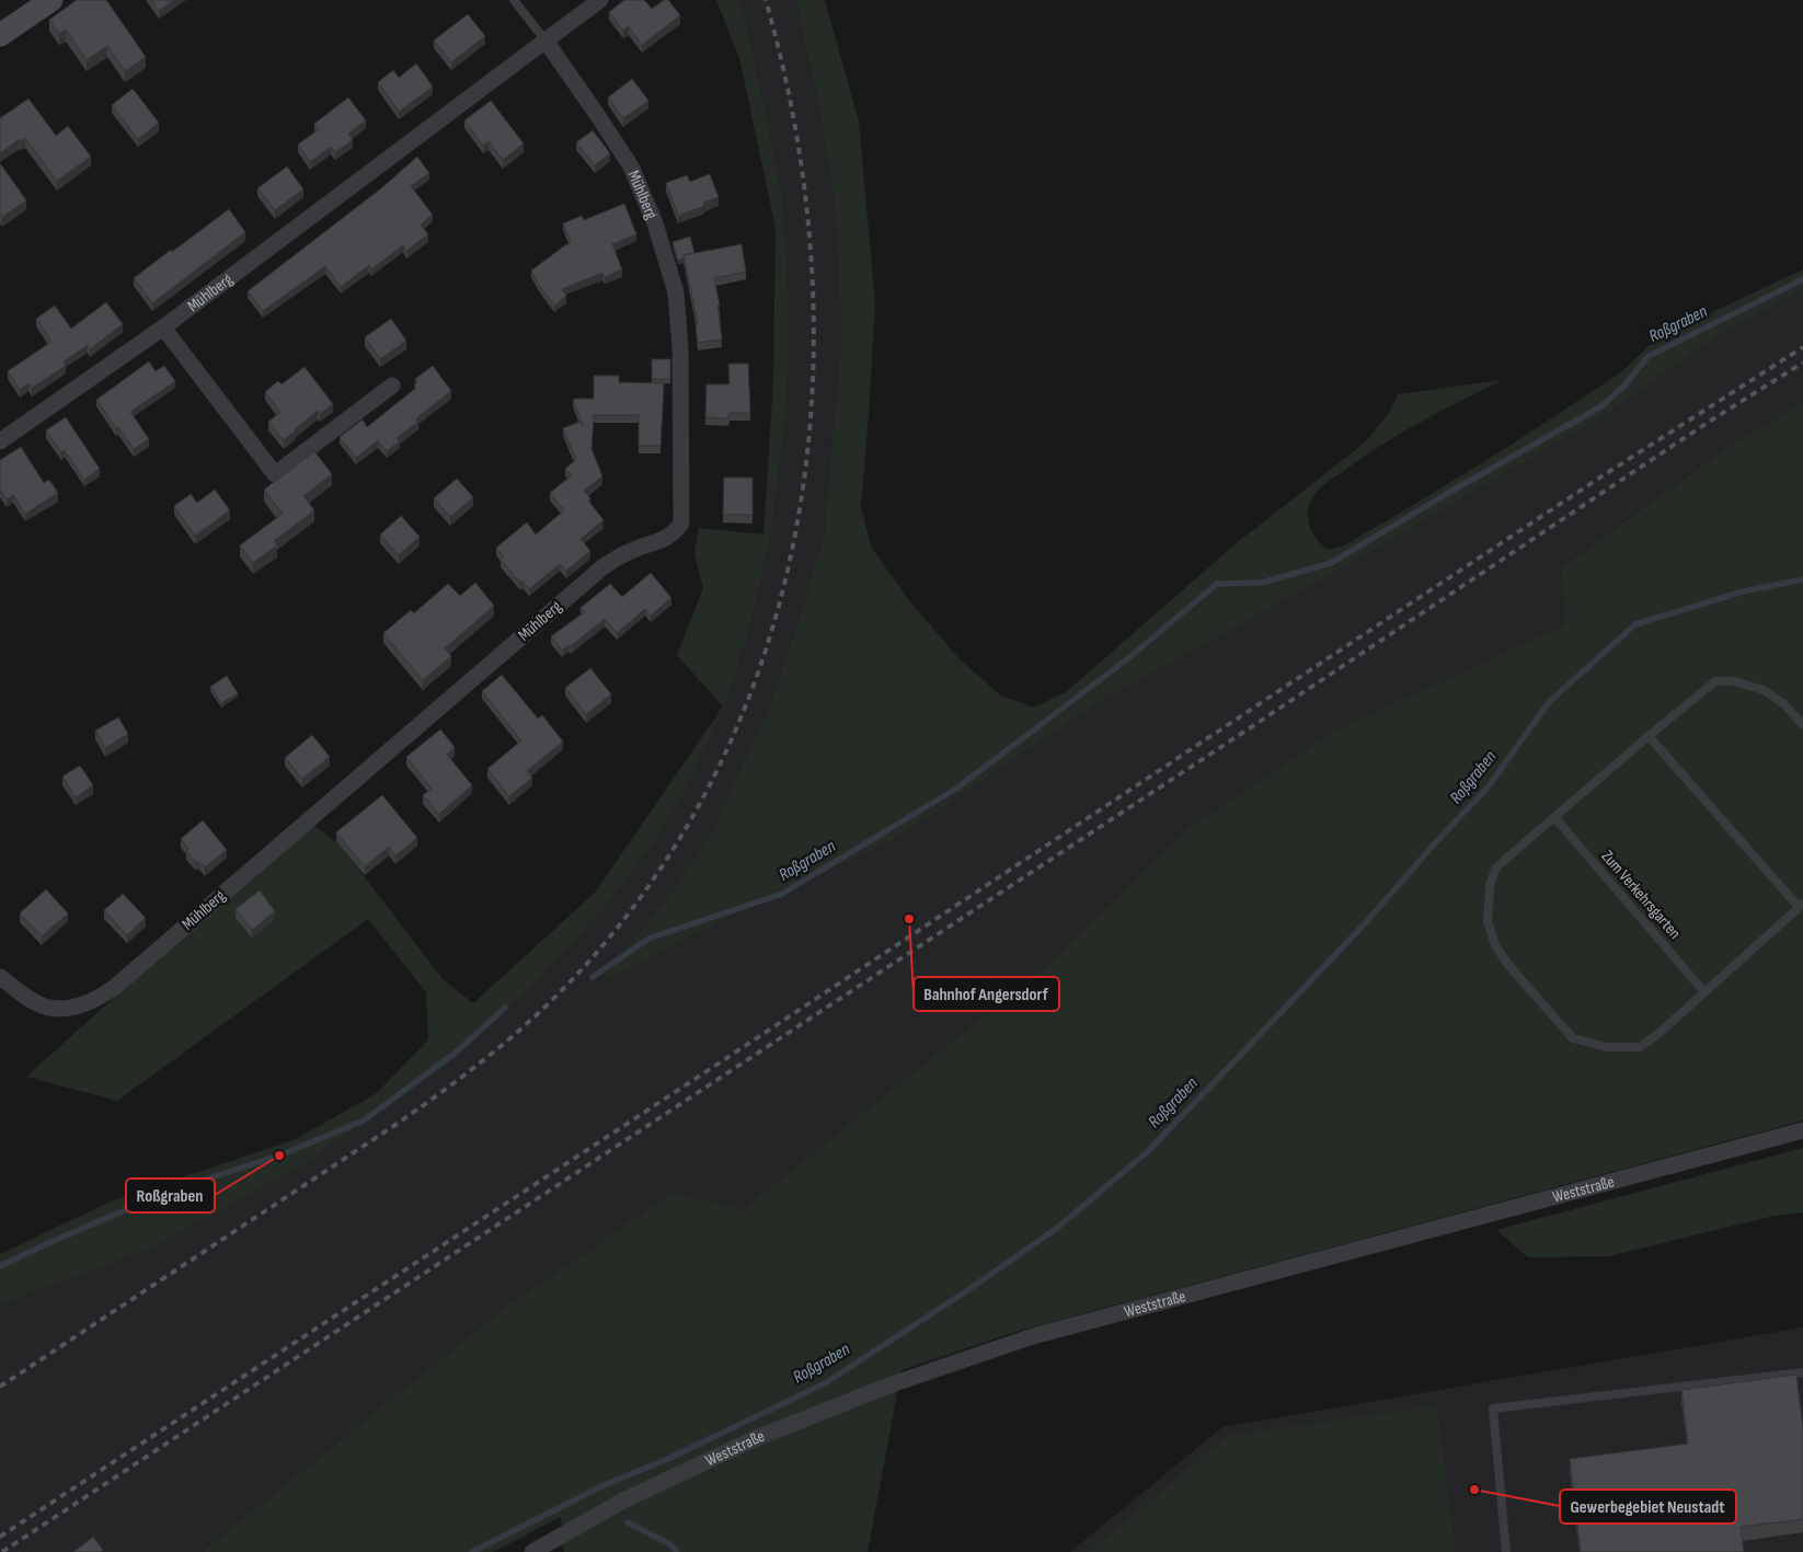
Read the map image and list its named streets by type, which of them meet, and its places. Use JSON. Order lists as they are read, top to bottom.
{
  "streets": {
    "street": ["Mühlberg", "Weststraße"],
    "lane": ["Zum Verkehrsgarten"]
  },
  "water": ["Roßgraben"],
  "places": ["Bahnhof Angersdorf", "Roßgraben", "Gewerbegebiet Neustadt"]
}
